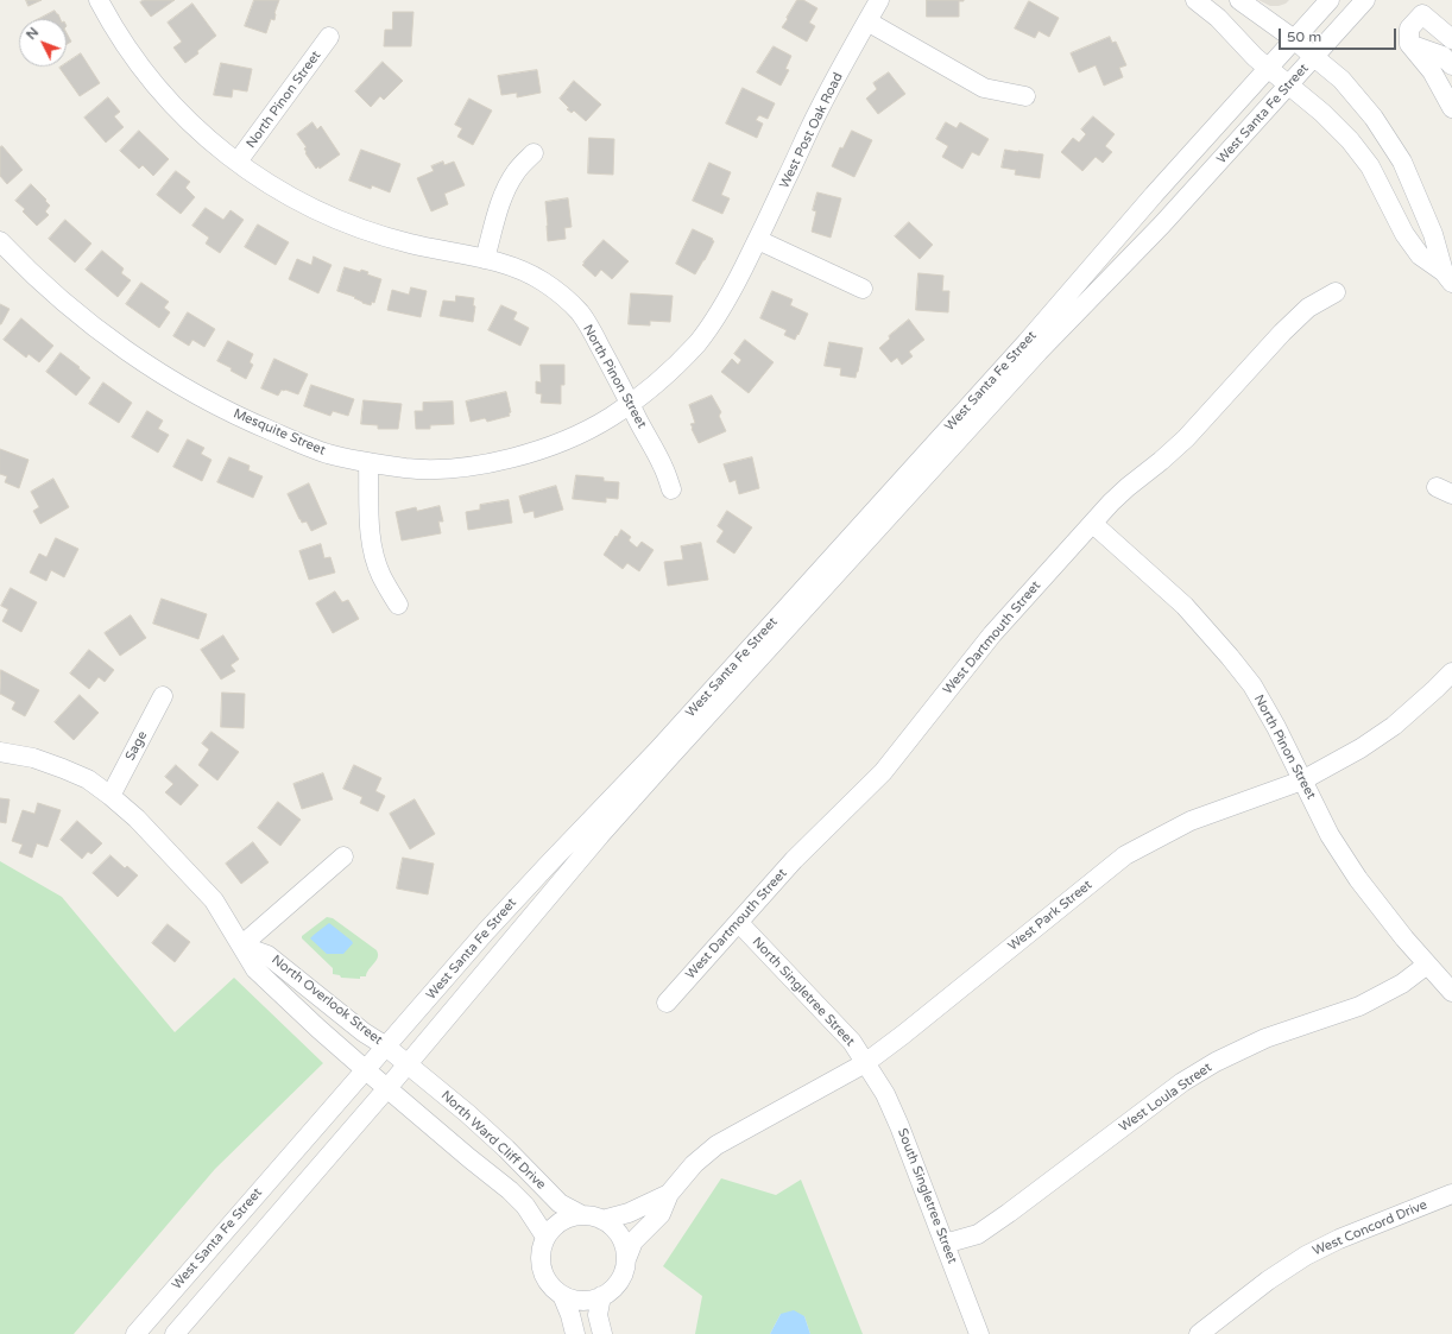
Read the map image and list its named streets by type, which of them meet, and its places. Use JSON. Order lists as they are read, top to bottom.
{
  "streets": {
    "street": [
      "North Pinon Street",
      "West Santa Fe Street",
      "West Post Oak Road",
      "Mesquite Street",
      "West Dartmouth Street",
      "Sage",
      "West Park Street",
      "North Singletree Street",
      "North Overlook Street",
      "West Loula Street",
      "North Ward Cliff Drive",
      "South Singletree Street",
      "West Concord Drive"
    ]
  },
  "crossings": [
    ["North Pinon Street", "West Post Oak Road"],
    ["North Pinon Street", "Mesquite Street"],
    ["North Pinon Street", "West Dartmouth Street"],
    ["North Pinon Street", "West Park Street"],
    ["North Pinon Street", "West Loula Street"],
    ["West Santa Fe Street", "North Overlook Street"],
    ["West Santa Fe Street", "North Ward Cliff Drive"],
    ["West Post Oak Road", "Mesquite Street"],
    ["West Dartmouth Street", "North Singletree Street"],
    ["Sage", "North Overlook Street"],
    ["West Park Street", "North Singletree Street"],
    ["West Park Street", "North Ward Cliff Drive"],
    ["West Park Street", "South Singletree Street"],
    ["North Singletree Street", "South Singletree Street"],
    ["North Overlook Street", "North Ward Cliff Drive"],
    ["West Loula Street", "South Singletree Street"]
  ],
  "scale_bar": "50 m",
  "north": "top left"
}
